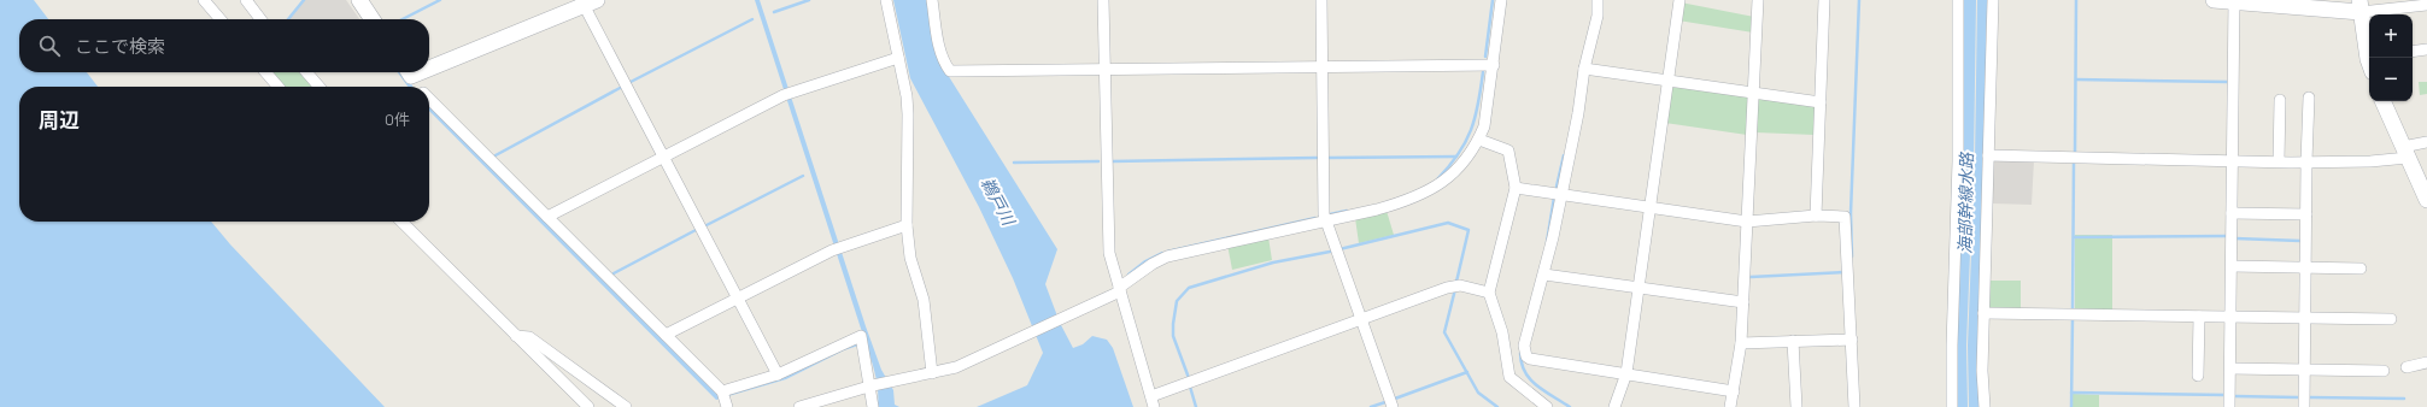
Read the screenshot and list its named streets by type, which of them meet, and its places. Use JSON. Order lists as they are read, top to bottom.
{
  "water": ["鵜戸川", "海部幹線水路"],
  "page": {
    "map_buttons": ["+", "−"],
    "search": "ここで検索",
    "heading": ["周辺", "0件"]
  }
}
